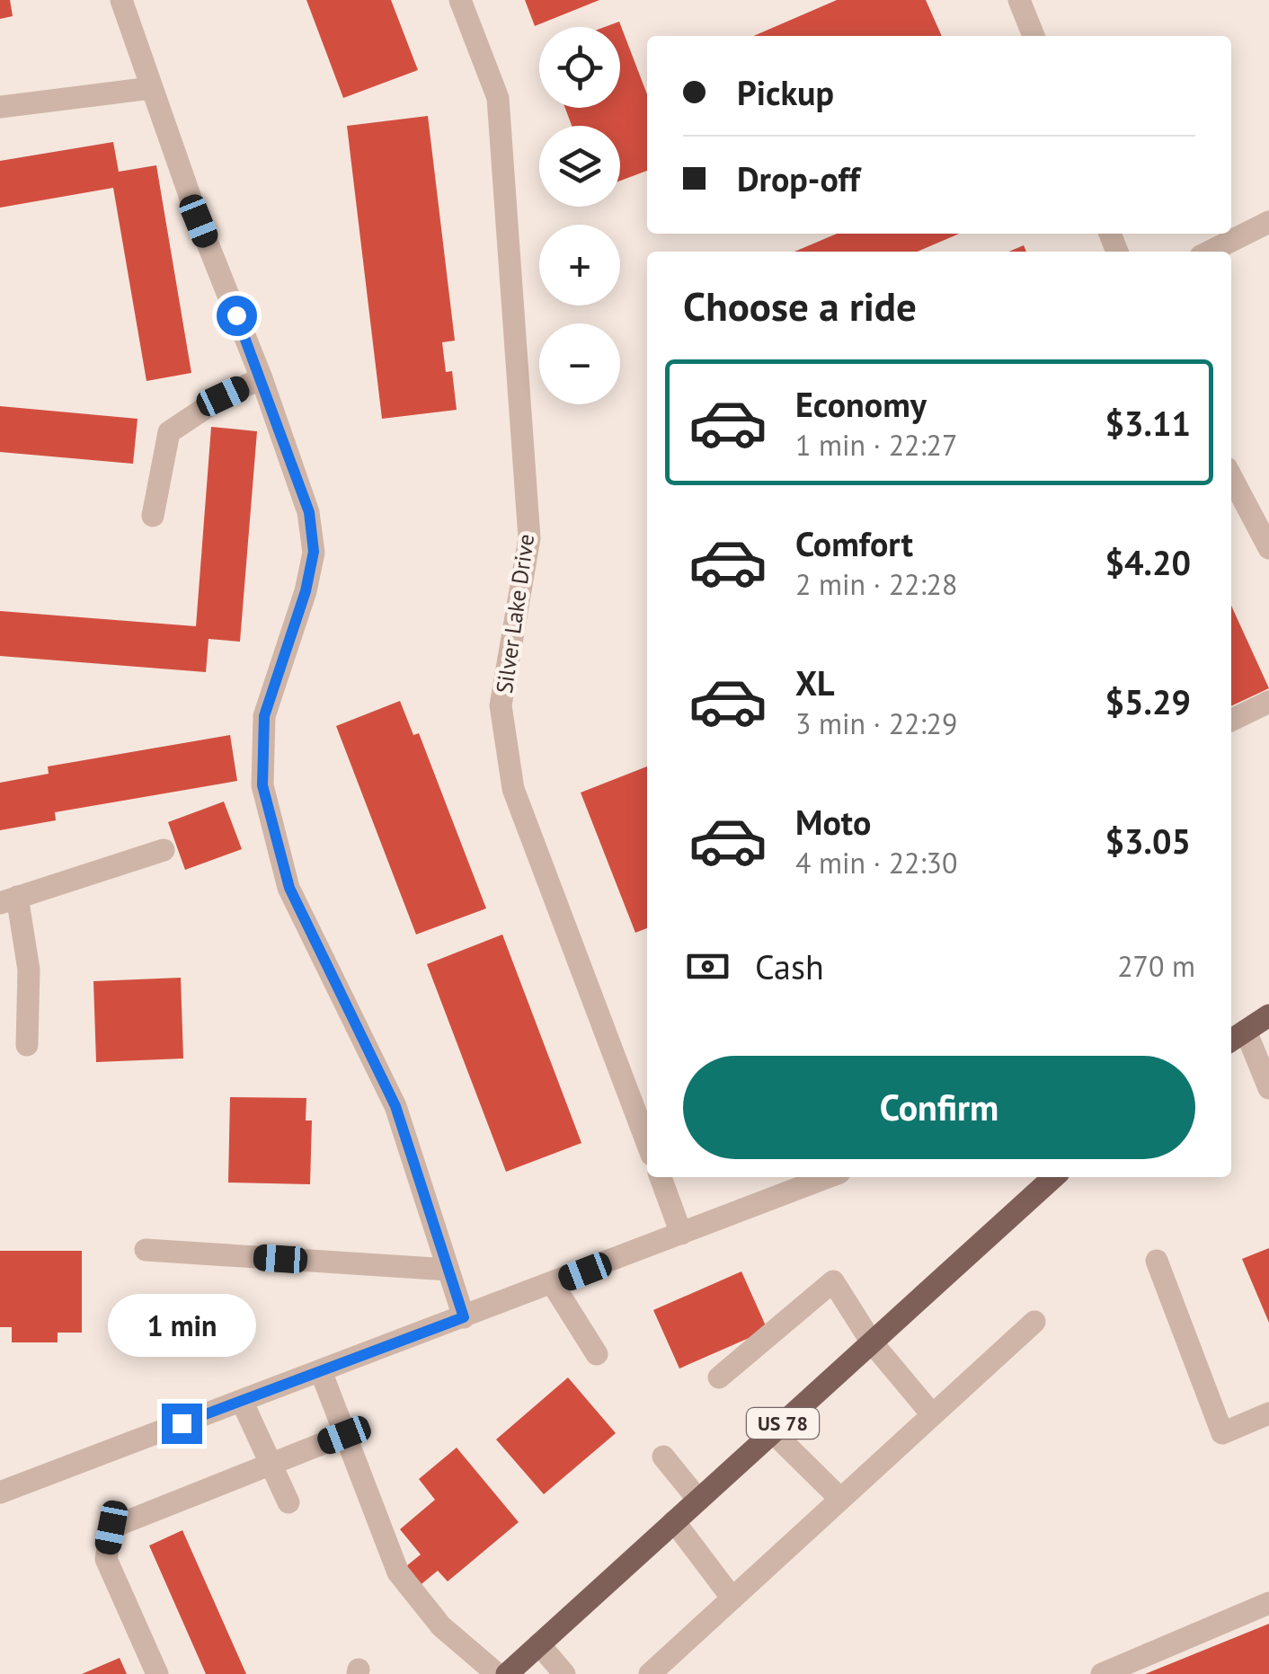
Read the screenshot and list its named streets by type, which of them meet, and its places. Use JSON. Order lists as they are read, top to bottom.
{
  "streets": {
    "main road": ["US 78"],
    "street": ["Silver Lake Drive"]
  },
  "page": {
    "map_buttons": ["+", "−"],
    "banner": ["Pickup", "Drop-off"],
    "heading": "Choose a ride",
    "list": [
      {
        "name": "Economy",
        "note": "1 min · 22:27",
        "value": "$3.11"
      },
      {
        "name": "Comfort",
        "note": "2 min · 22:28",
        "value": "$4.20"
      },
      {
        "name": "XL",
        "note": "3 min · 22:29",
        "value": "$5.29"
      },
      {
        "name": "Moto",
        "note": "4 min · 22:30",
        "value": "$3.05"
      }
    ],
    "pay": ["Cash", "270 m"],
    "buttons": "Confirm",
    "bubble": "1 min"
  }
}
